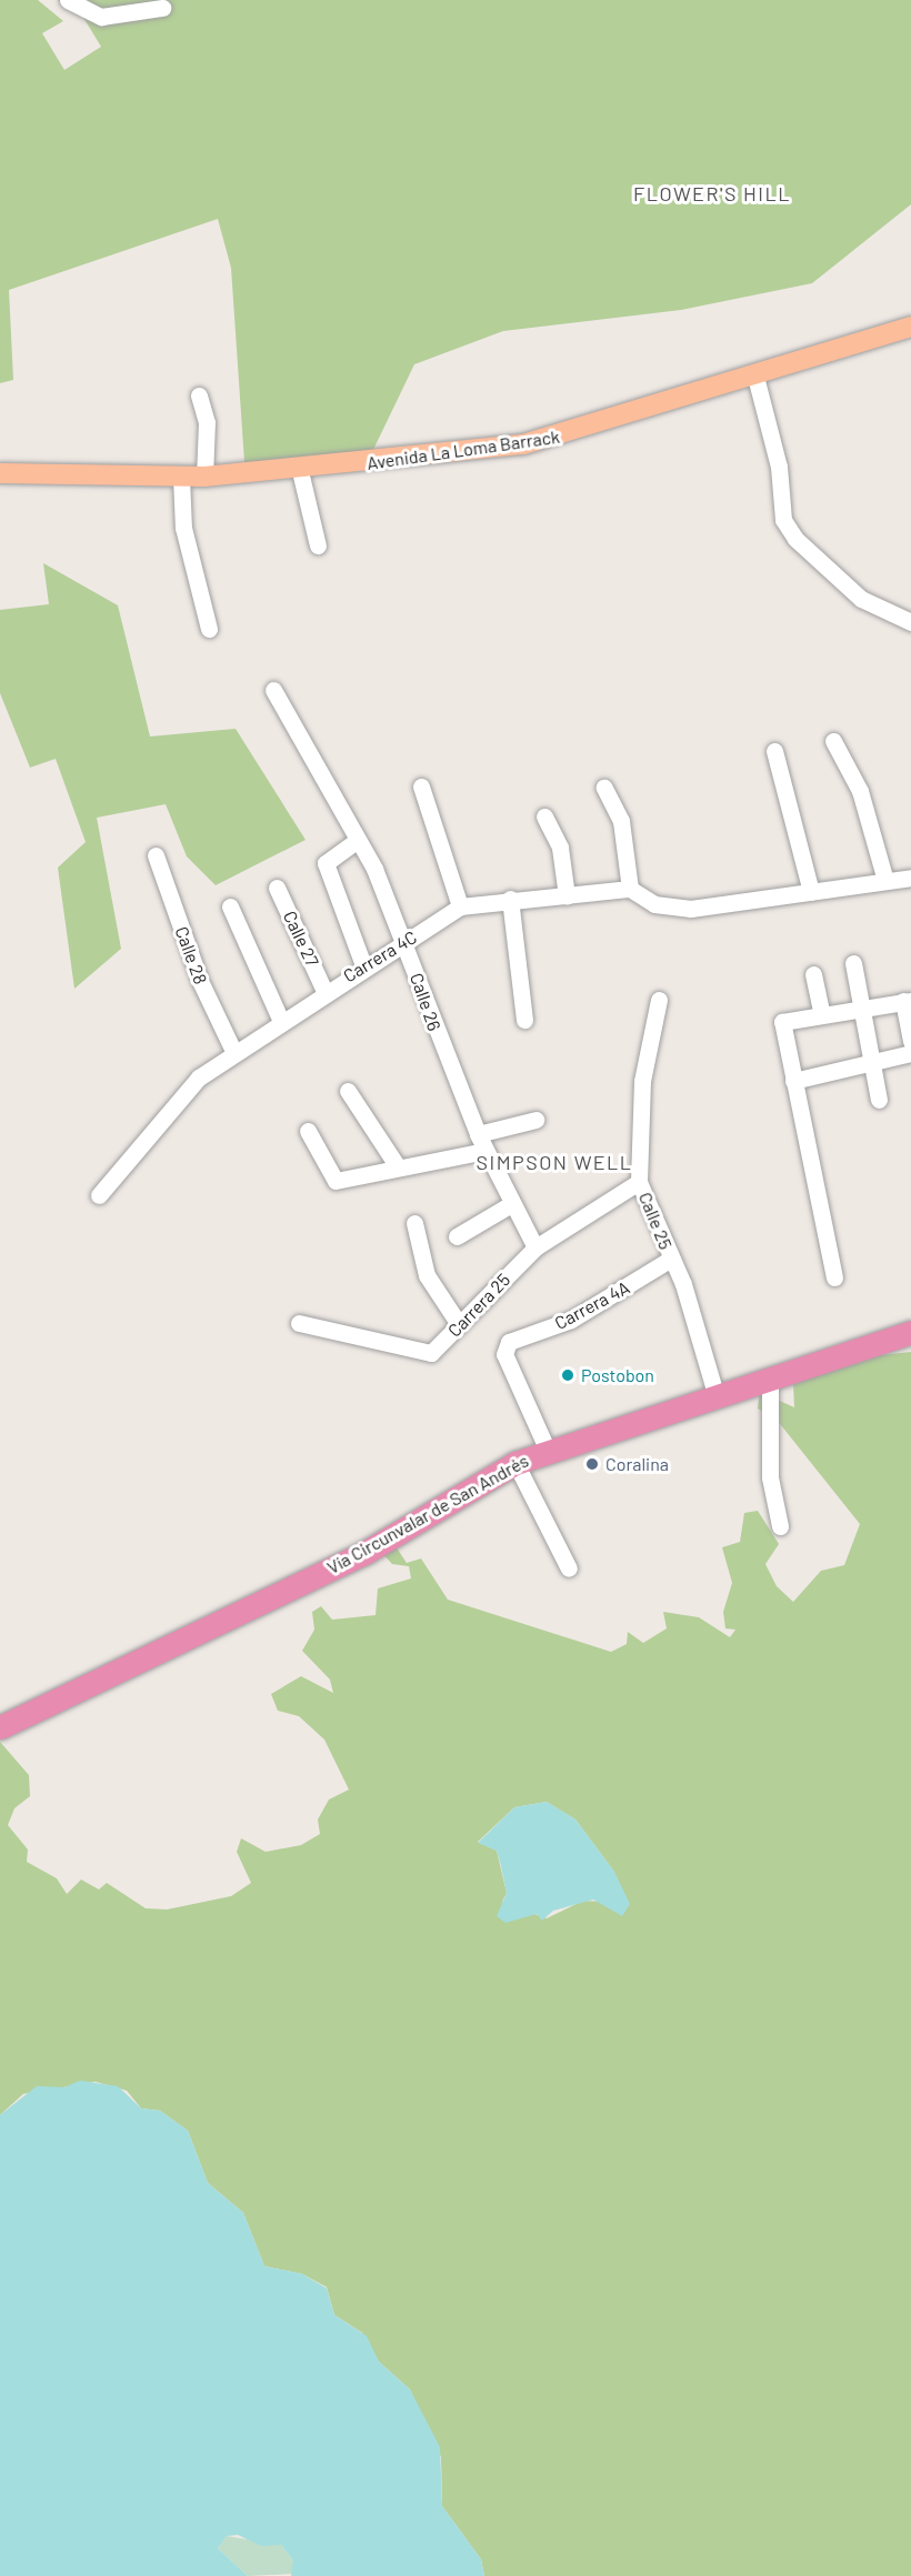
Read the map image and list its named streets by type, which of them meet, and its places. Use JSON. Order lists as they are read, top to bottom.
{
  "streets": {
    "highway": ["Vía Circunvalar de San Andrés"],
    "main road": ["Avenida La Loma Barrack"],
    "street": [
      "Calle 27",
      "Calle 28",
      "Carrera 4C",
      "Calle 26",
      "Calle 25",
      "Carrera 25",
      "Carrera 4A"
    ]
  },
  "crossings": [
    ["Calle 27", "Carrera 4C"],
    ["Calle 28", "Carrera 4C"],
    ["Carrera 4C", "Calle 26"],
    ["Calle 26", "Carrera 25"],
    ["Calle 25", "Carrera 25"],
    ["Calle 25", "Carrera 4A"],
    ["Calle 25", "Vía Circunvalar de San Andrés"],
    ["Carrera 4A", "Vía Circunvalar de San Andrés"]
  ],
  "districts": ["FLOWER'S HILL", "SIMPSON WELL"],
  "places": ["Postobon", "Coralina"]
}
